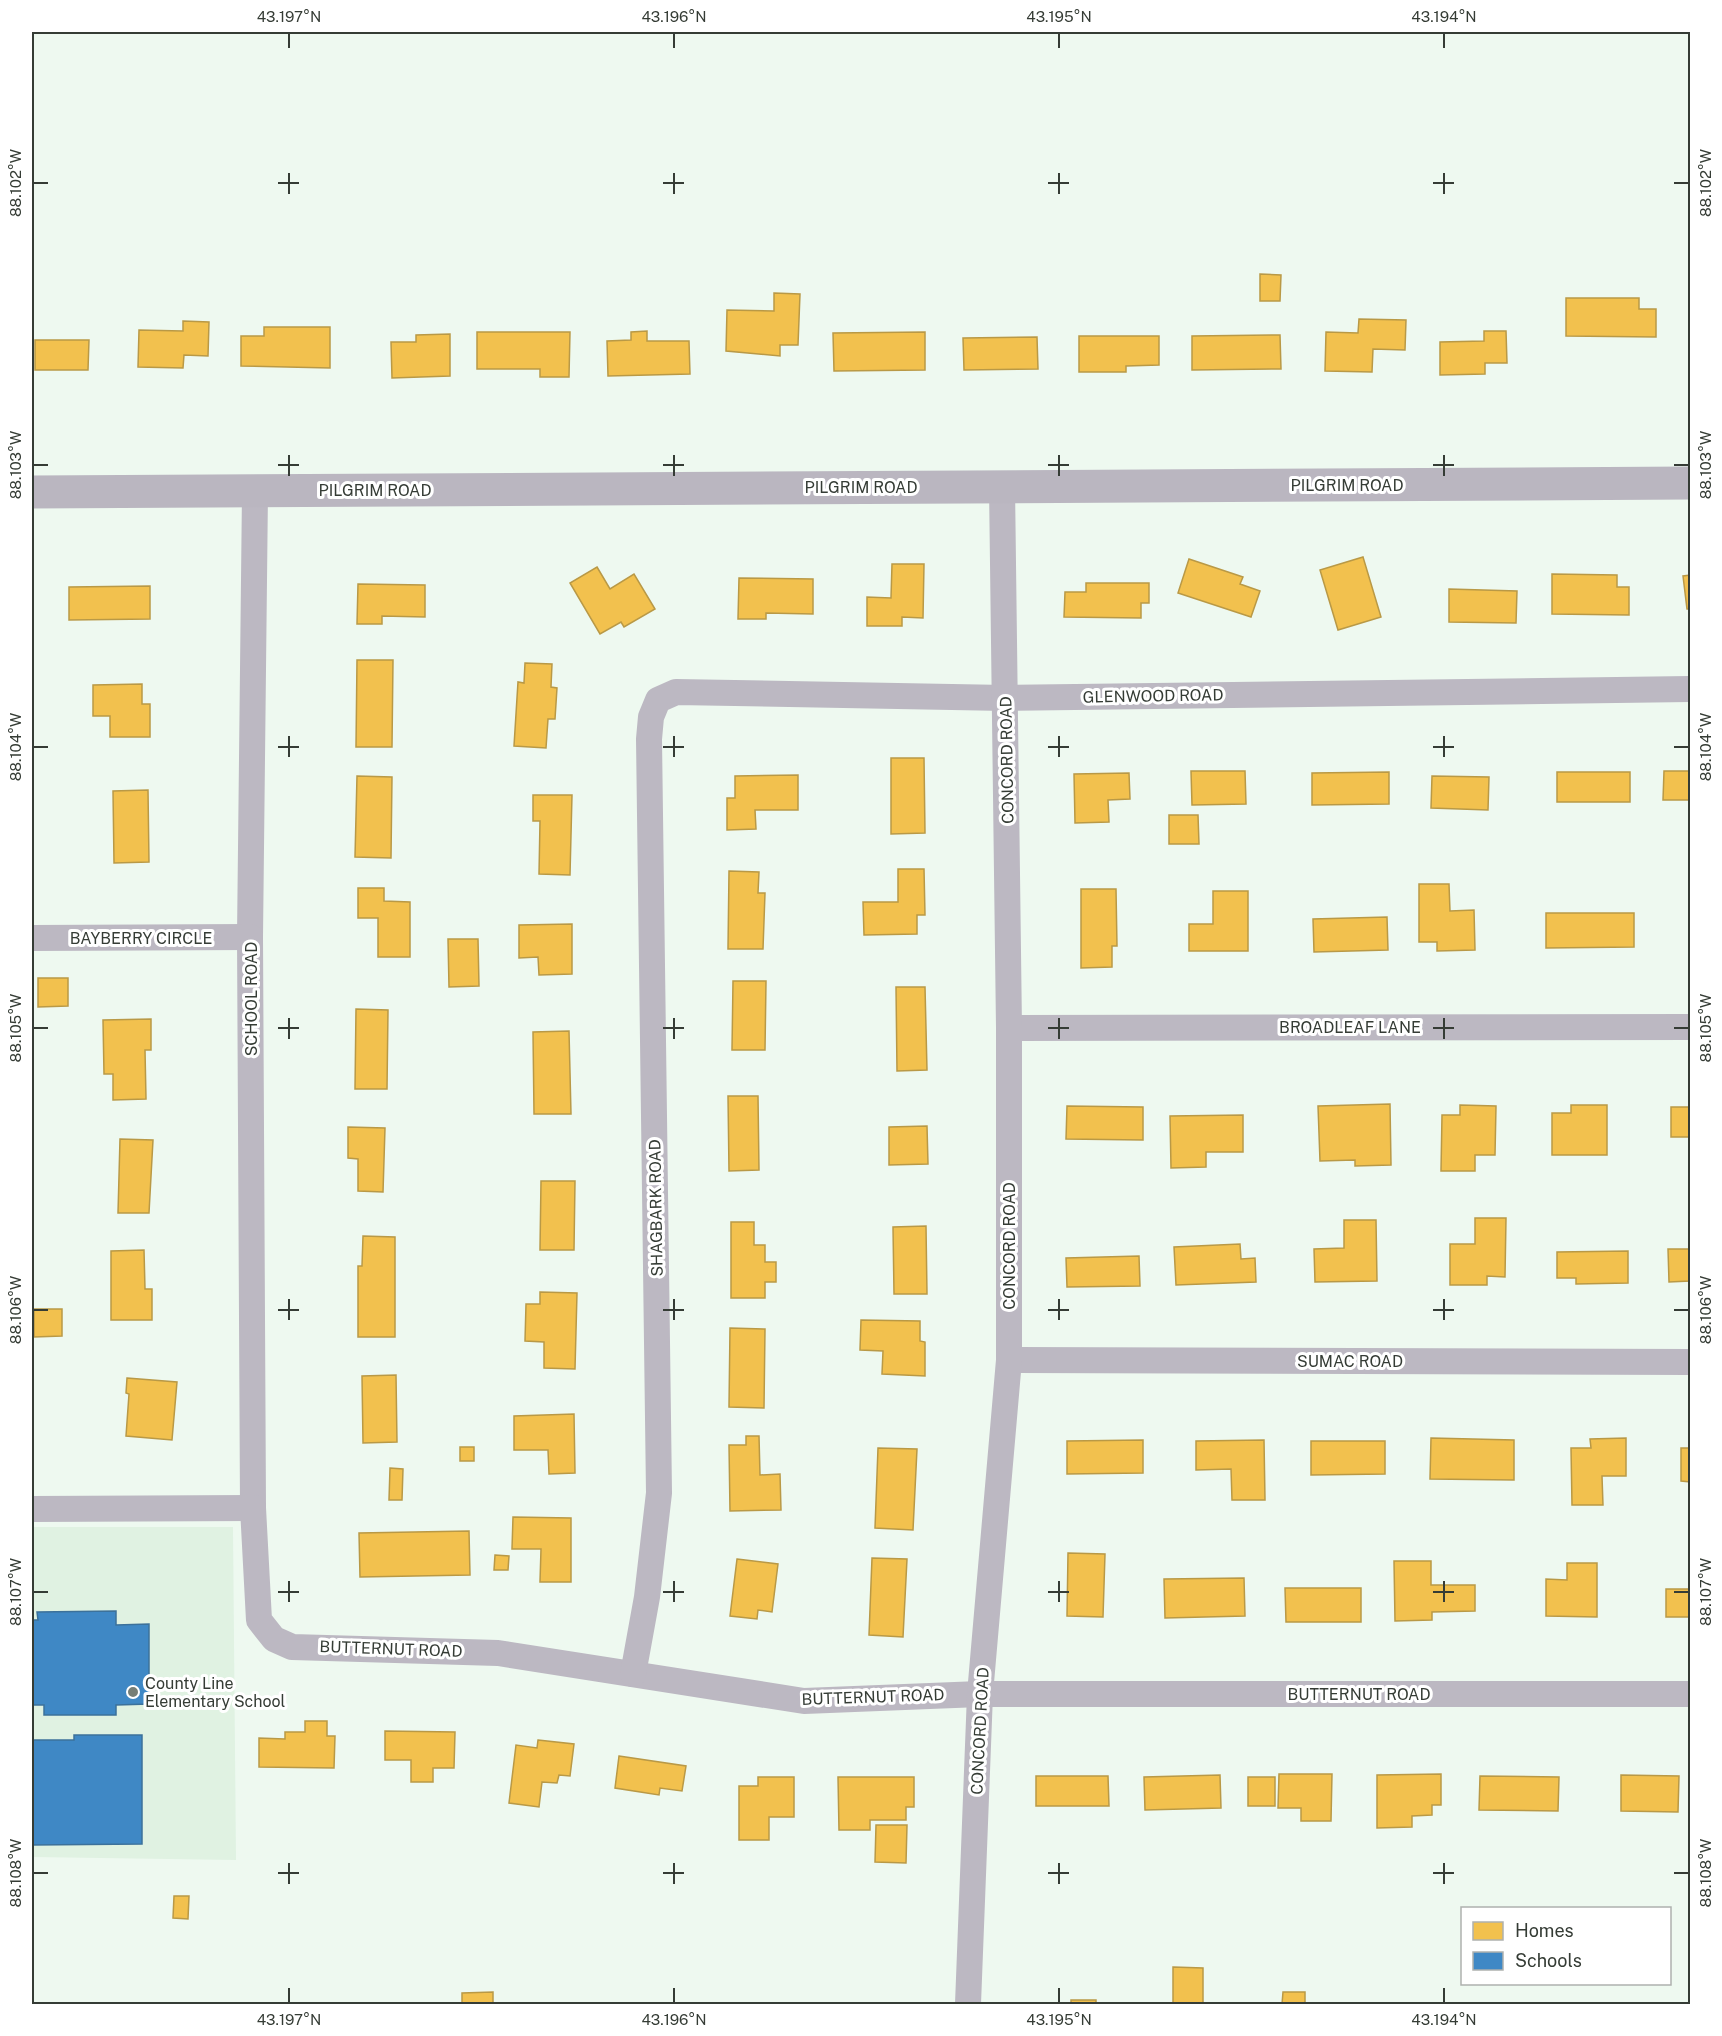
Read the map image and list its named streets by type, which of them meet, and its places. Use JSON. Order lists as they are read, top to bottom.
{
  "streets": {
    "street": [
      "PILGRIM ROAD",
      "GLENWOOD ROAD",
      "CONCORD ROAD",
      "BAYBERRY CIRCLE",
      "SCHOOL ROAD",
      "BROADLEAF LANE",
      "SHAGBARK ROAD",
      "SUMAC ROAD",
      "BUTTERNUT ROAD"
    ]
  },
  "crossings": [
    ["PILGRIM ROAD", "CONCORD ROAD"],
    ["PILGRIM ROAD", "SCHOOL ROAD"],
    ["GLENWOOD ROAD", "CONCORD ROAD"],
    ["GLENWOOD ROAD", "SHAGBARK ROAD"],
    ["CONCORD ROAD", "BROADLEAF LANE"],
    ["CONCORD ROAD", "SUMAC ROAD"],
    ["CONCORD ROAD", "BUTTERNUT ROAD"],
    ["BAYBERRY CIRCLE", "SCHOOL ROAD"],
    ["SCHOOL ROAD", "BUTTERNUT ROAD"],
    ["SHAGBARK ROAD", "BUTTERNUT ROAD"]
  ],
  "places": ["County Line Elementary School"],
  "legend": ["Homes", "Schools"],
  "coordinates": [
    "43.197°N",
    "43.196°N",
    "43.195°N",
    "43.194°N",
    "88.102°W",
    "88.103°W",
    "88.104°W",
    "88.105°W",
    "88.106°W",
    "88.107°W",
    "88.108°W"
  ]
}
